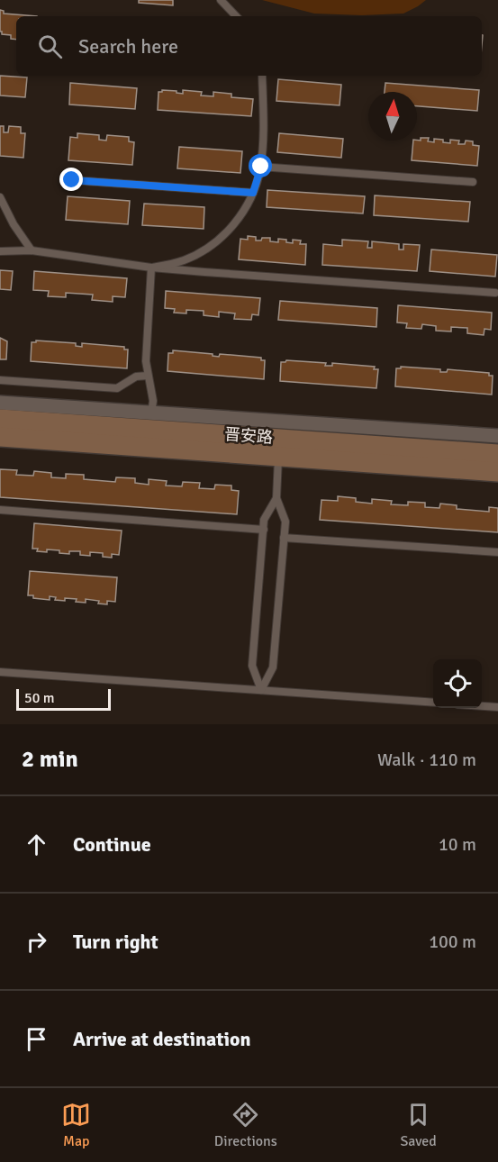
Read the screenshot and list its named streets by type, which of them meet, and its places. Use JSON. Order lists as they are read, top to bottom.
{
  "streets": {
    "main road": ["晋安路"]
  },
  "scale_bar": "50 m",
  "north": "top",
  "page": {
    "search": "Search here",
    "scale": "50 m",
    "heading": ["2 min", "Walk · 110 m"],
    "list": [
      ["Continue", "10 m"],
      ["Turn right", "100 m"],
      "Arrive at destination"
    ],
    "nav": ["Map", "Directions", "Saved"]
  }
}
